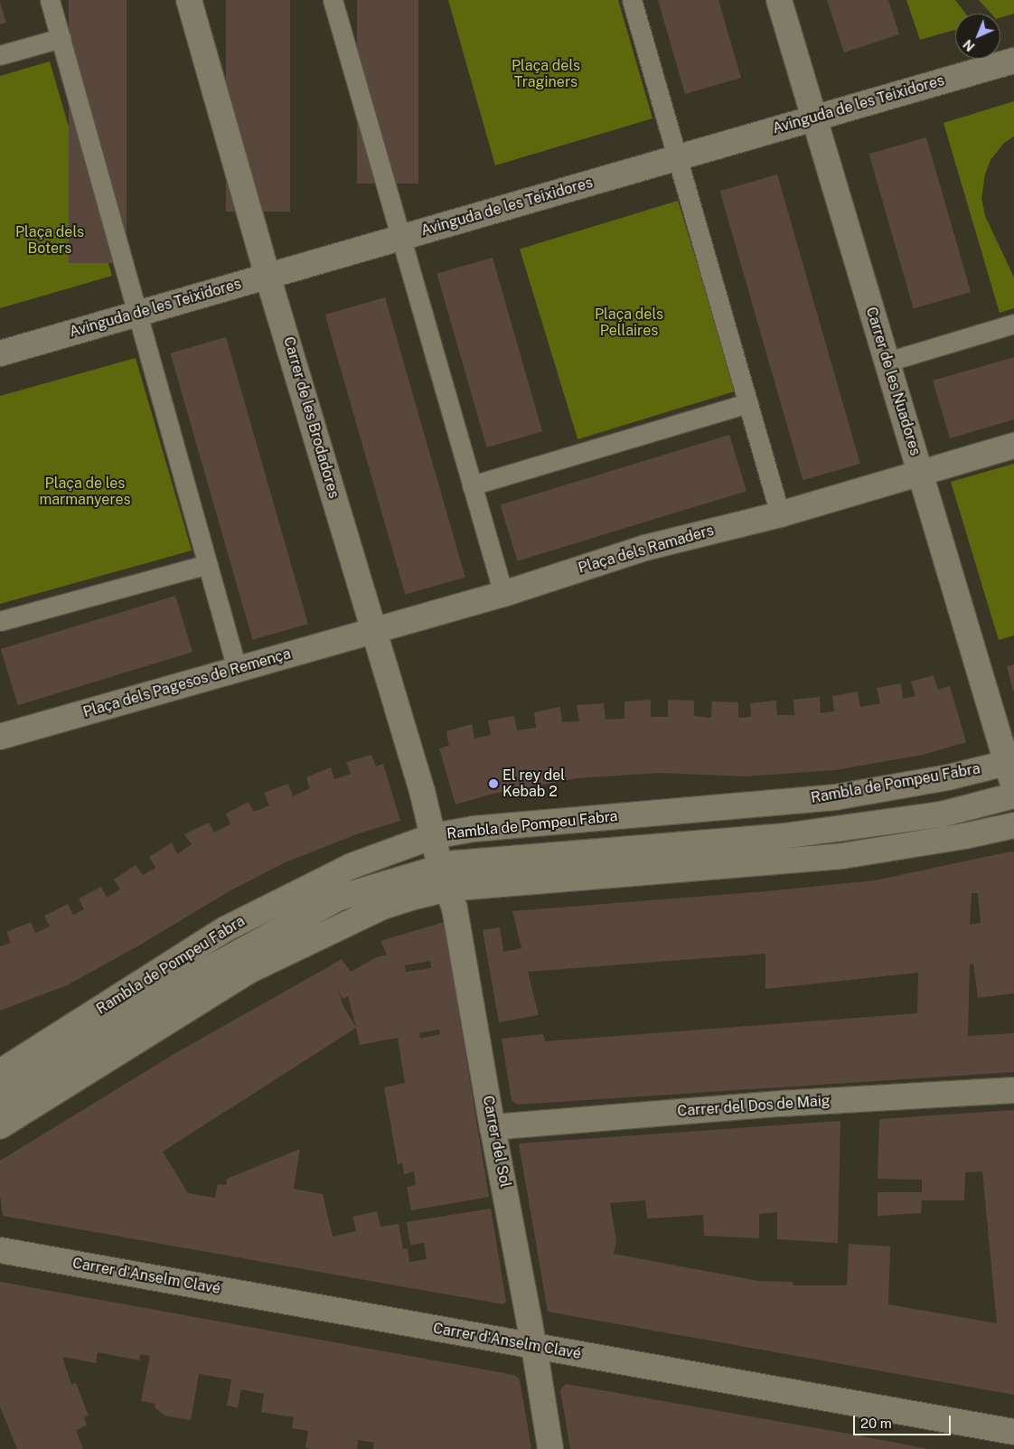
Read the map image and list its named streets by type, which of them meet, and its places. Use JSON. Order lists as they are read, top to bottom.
{
  "streets": {
    "street": [
      "Avinguda de les Teixidores",
      "Carrer de les Nuadores",
      "Carrer de les Brodadores",
      "Plaça dels Ramaders",
      "Plaça dels Pagesos de Remença",
      "Rambla de Pompeu Fabra",
      "Carrer del Dos de Maig",
      "Carrer del Sol",
      "Carrer d'Anselm Clavé"
    ]
  },
  "crossings": [
    ["Avinguda de les Teixidores", "Carrer de les Nuadores"],
    ["Avinguda de les Teixidores", "Carrer de les Brodadores"],
    ["Carrer de les Nuadores", "Plaça dels Ramaders"],
    ["Carrer de les Nuadores", "Rambla de Pompeu Fabra"],
    ["Carrer de les Brodadores", "Plaça dels Ramaders"],
    ["Carrer de les Brodadores", "Plaça dels Pagesos de Remença"],
    ["Carrer de les Brodadores", "Rambla de Pompeu Fabra"],
    ["Carrer de les Brodadores", "Carrer del Sol"],
    ["Plaça dels Ramaders", "Plaça dels Pagesos de Remença"],
    ["Rambla de Pompeu Fabra", "Carrer del Sol"],
    ["Carrer del Dos de Maig", "Carrer del Sol"],
    ["Carrer del Sol", "Carrer d'Anselm Clavé"]
  ],
  "parks": [
    "Plaça dels Traginers",
    "Plaça dels Boters",
    "Plaça dels Pellaires",
    "Plaça de les marmanyeres"
  ],
  "places": ["El rey del Kebab 2"],
  "scale_bar": "20 m",
  "north": "bottom left"
}
